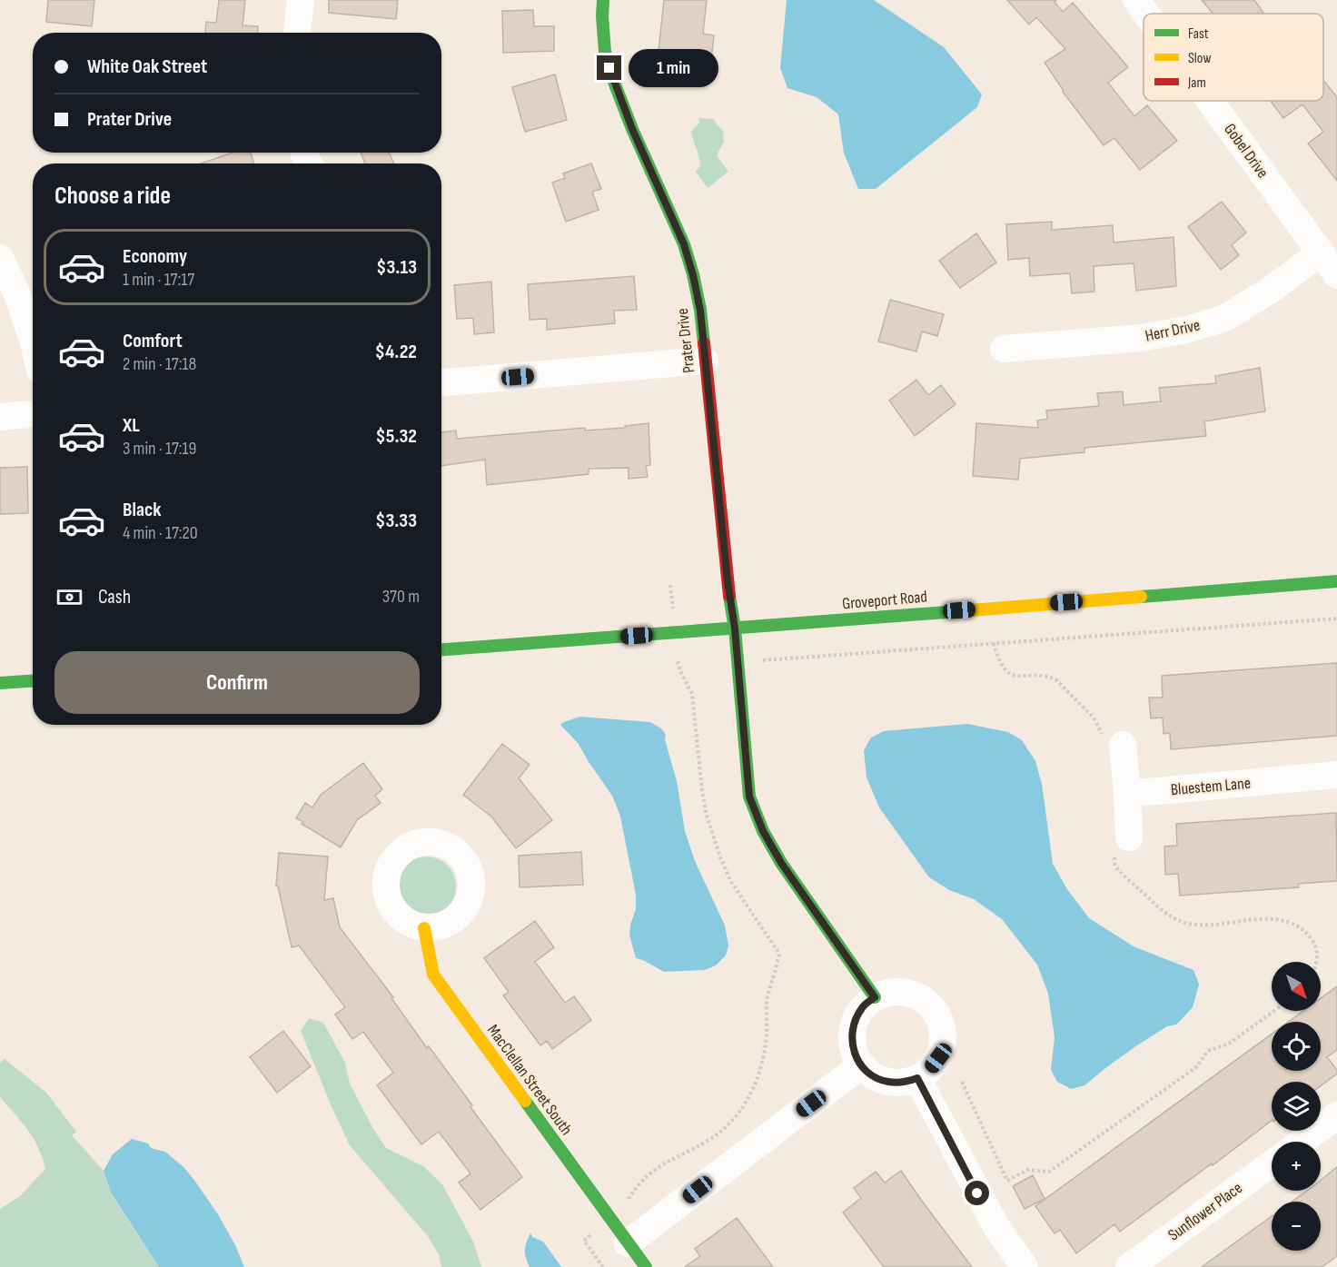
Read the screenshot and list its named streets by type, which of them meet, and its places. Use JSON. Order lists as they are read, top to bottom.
{
  "streets": {
    "street": [
      "Gobel Drive",
      "Herr Drive",
      "Prater Drive",
      "Groveport Road",
      "Bluestem Lane",
      "MacClellan Street South",
      "Sunflower Place"
    ]
  },
  "crossings": [
    ["Gobel Drive", "Herr Drive"],
    ["Prater Drive", "Groveport Road"]
  ],
  "legend": ["Fast", "Slow", "Jam"],
  "north": "bottom right",
  "page": {
    "banner": ["White Oak Street", "Prater Drive"],
    "bubble": "1 min",
    "heading": "Choose a ride",
    "list": [
      {
        "name": "Economy",
        "note": "1 min · 17:17",
        "value": "$3.13"
      },
      {
        "name": "Comfort",
        "note": "2 min · 17:18",
        "value": "$4.22"
      },
      {
        "name": "XL",
        "note": "3 min · 17:19",
        "value": "$5.32"
      },
      {
        "name": "Black",
        "note": "4 min · 17:20",
        "value": "$3.33"
      }
    ],
    "pay": ["Cash", "370 m"],
    "buttons": "Confirm",
    "map_buttons": ["+", "−"]
  }
}
